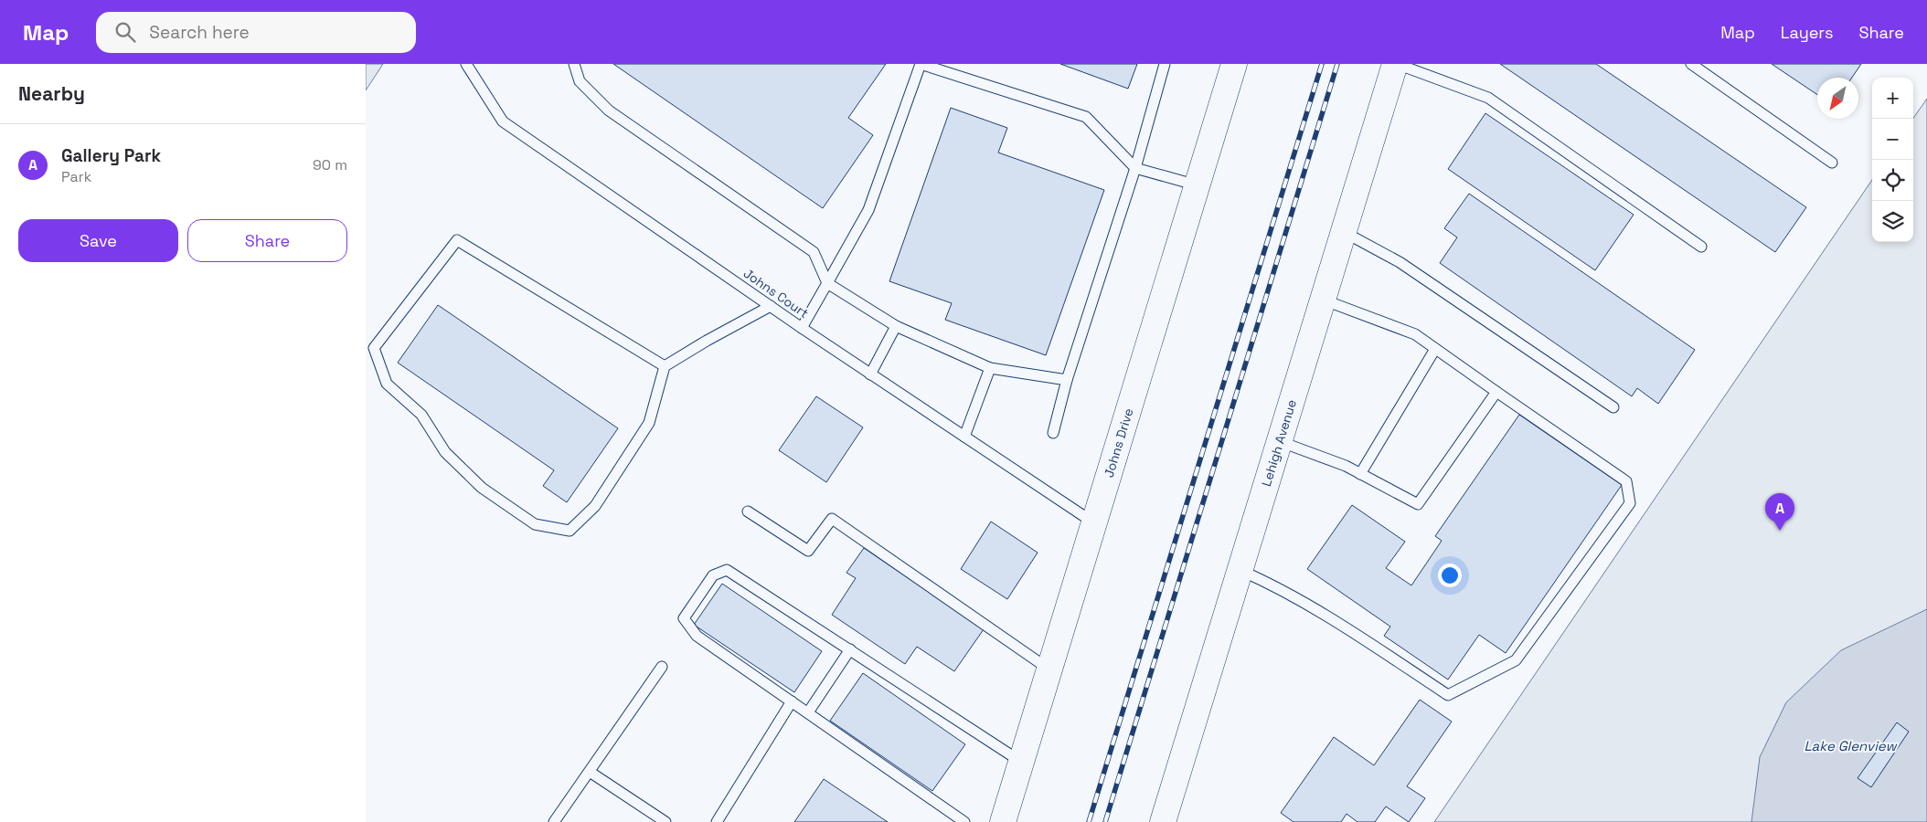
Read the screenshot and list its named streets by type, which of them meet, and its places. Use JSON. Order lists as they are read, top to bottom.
{
  "streets": {
    "street": ["Johns Drive", "Lehigh Avenue"],
    "lane": ["Johns Court"]
  },
  "crossings": [
    ["Johns Court", "Johns Drive"]
  ],
  "water": ["Lake Glenview"],
  "north": "bottom left",
  "page": {
    "header": "Map",
    "search": "Search here",
    "nav": ["Map", "Layers", "Share"],
    "heading": "Nearby",
    "map_buttons": ["+", "−"],
    "list": [
      {
        "mark": "A",
        "name": "Gallery Park",
        "note": "Park",
        "value": "90 m"
      }
    ],
    "buttons": ["Save", "Share"],
    "pins": "A"
  }
}
